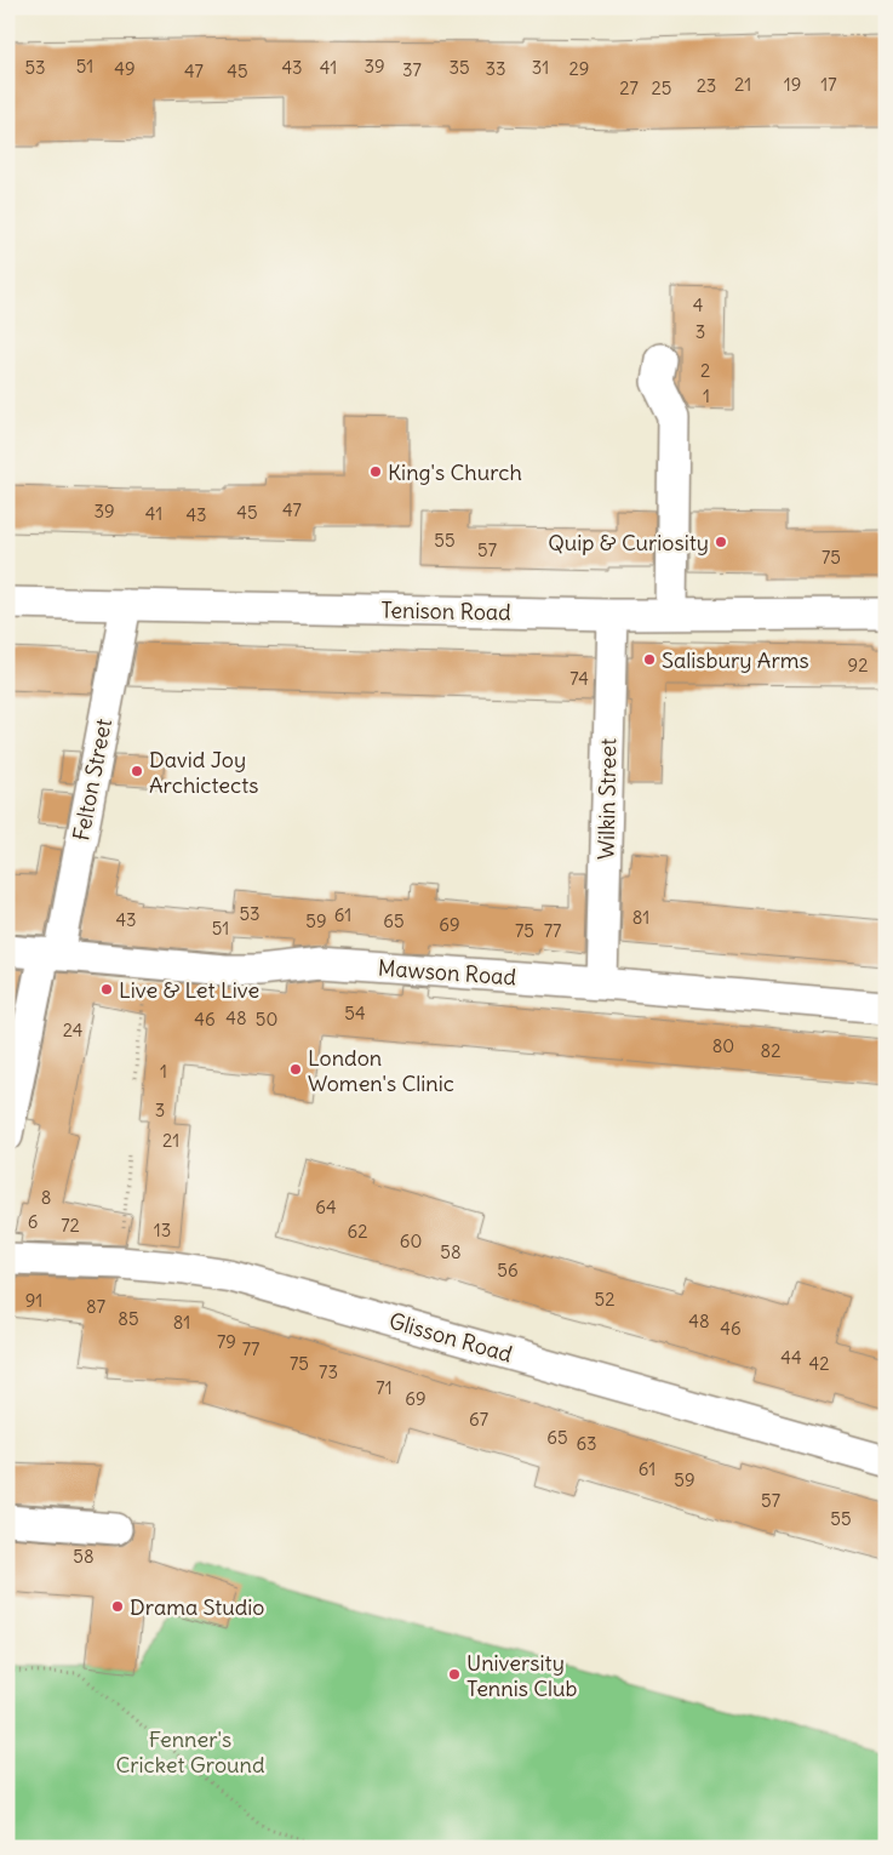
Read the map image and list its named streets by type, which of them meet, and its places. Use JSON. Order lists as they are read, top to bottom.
{
  "streets": {
    "street": [
      "Tenison Road",
      "Felton Street",
      "Wilkin Street",
      "Mawson Road",
      "Glisson Road"
    ]
  },
  "crossings": [
    ["Tenison Road", "Felton Street"],
    ["Tenison Road", "Wilkin Street"],
    ["Felton Street", "Mawson Road"],
    ["Wilkin Street", "Mawson Road"]
  ],
  "parks": ["Fenner's Cricket Ground"],
  "places": [
    "King's Church",
    "Quip & Curiosity",
    "Salisbury Arms",
    "David Joy Archictects",
    "Live & Let Live",
    "London Women's Clinic",
    "Drama Studio",
    "University Tennis Club"
  ],
  "house_numbers": [
    "51",
    "39",
    "53",
    "43",
    "41",
    "35",
    "31",
    "49",
    "33",
    "29",
    "37",
    "47",
    "45",
    "21",
    "19",
    "17",
    "23",
    "27",
    "25",
    "4",
    "3",
    "2",
    "1",
    "47",
    "39",
    "45",
    "41",
    "43",
    "55",
    "57",
    "75",
    "92",
    "74",
    "53",
    "61",
    "81",
    "43",
    "59",
    "65",
    "69",
    "51",
    "75",
    "77",
    "54",
    "48",
    "46",
    "50",
    "24",
    "80",
    "82",
    "1",
    "3",
    "21",
    "8",
    "64",
    "6",
    "72",
    "13",
    "62",
    "60",
    "58",
    "56",
    "52",
    "91",
    "87",
    "85",
    "48",
    "81",
    "46",
    "79",
    "77",
    "44",
    "75",
    "42",
    "73",
    "71",
    "69",
    "67",
    "65",
    "63",
    "61",
    "59",
    "57",
    "55",
    "58"
  ]
}
